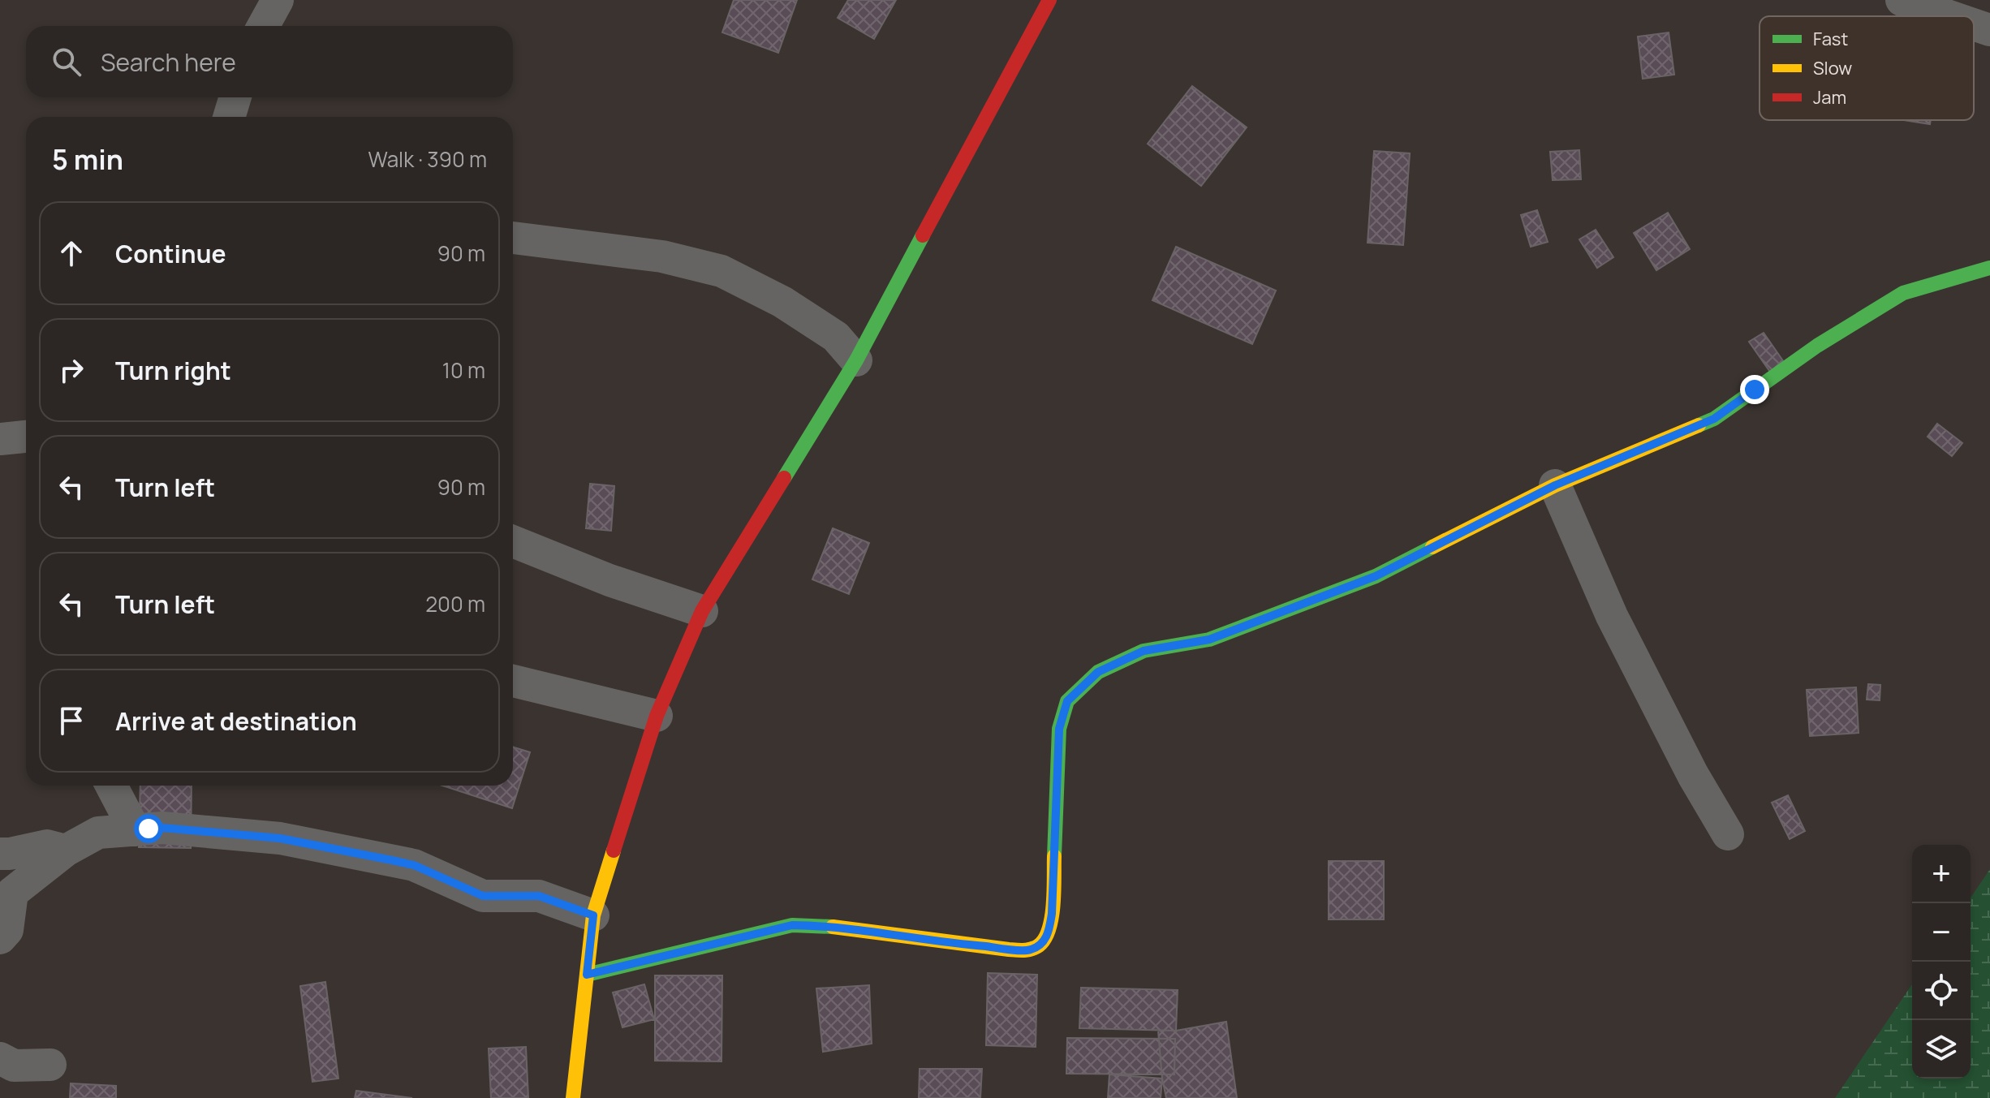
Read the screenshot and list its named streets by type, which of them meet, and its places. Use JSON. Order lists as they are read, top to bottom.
{
  "legend": ["Fast", "Slow", "Jam"],
  "page": {
    "search": "Search here",
    "heading": ["5 min", "Walk · 390 m"],
    "list": [
      ["Continue", "90 m"],
      ["Turn right", "10 m"],
      ["Turn left", "90 m"],
      ["Turn left", "200 m"],
      "Arrive at destination"
    ],
    "map_buttons": ["+", "−"]
  }
}
